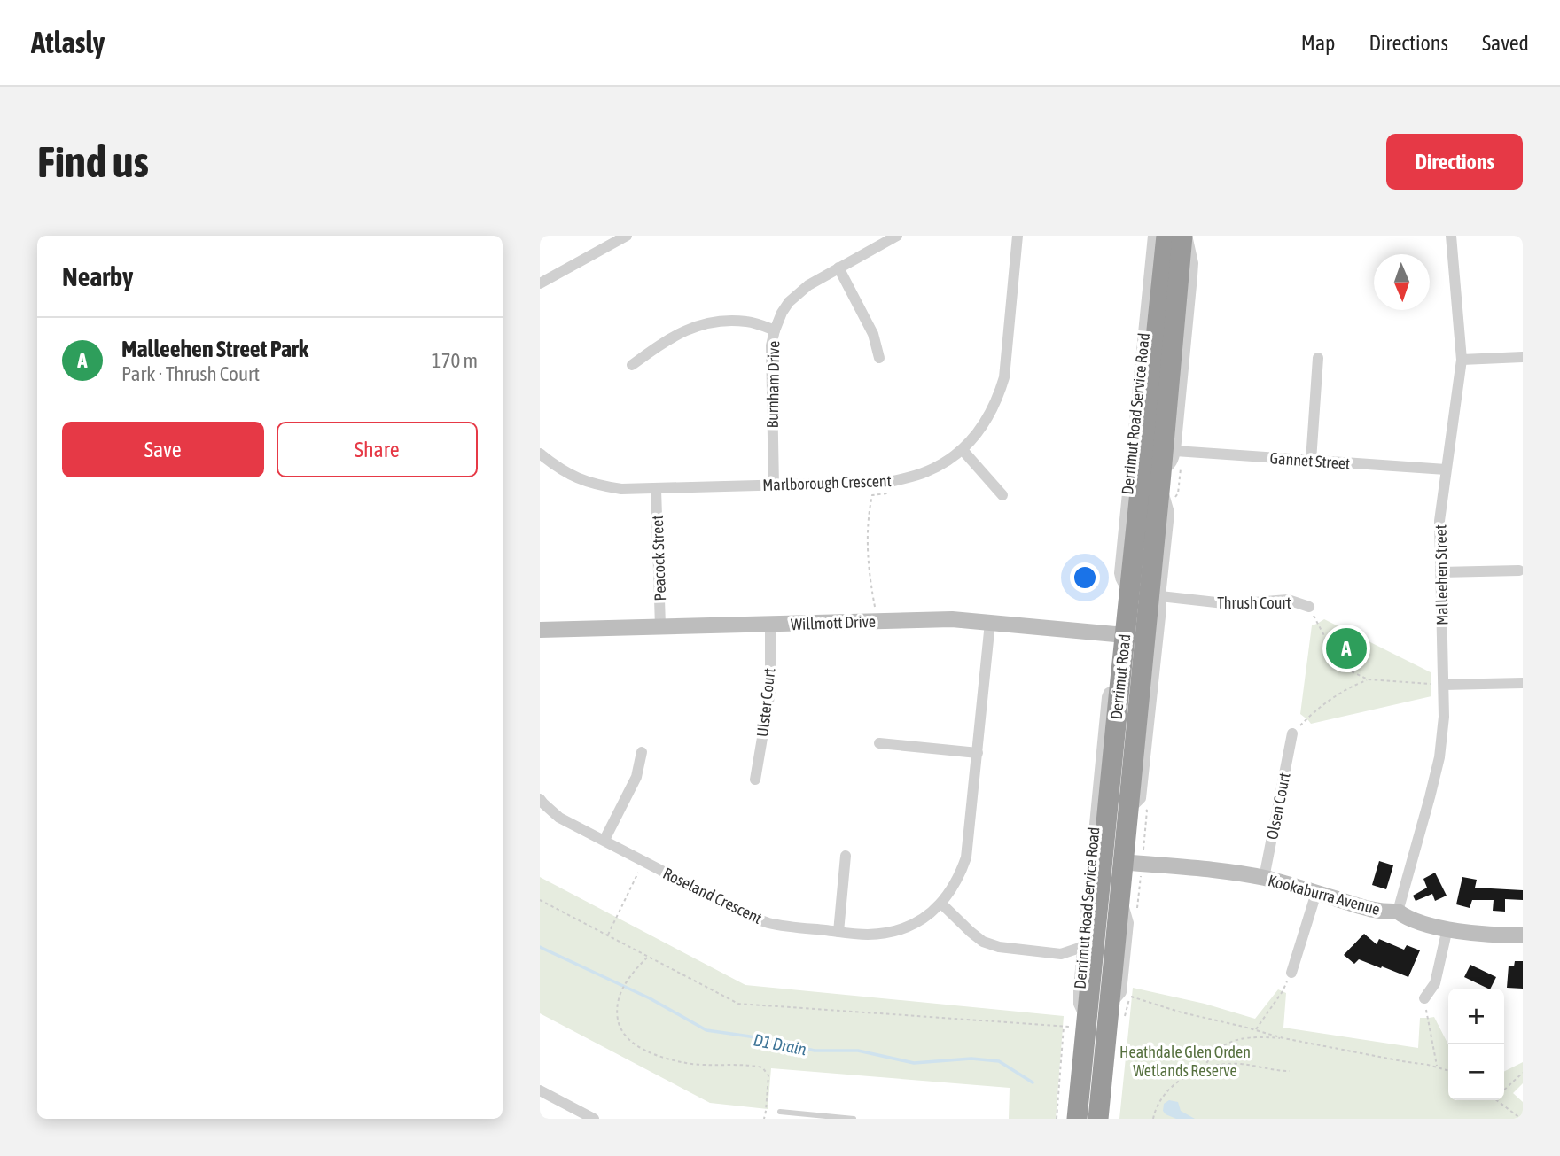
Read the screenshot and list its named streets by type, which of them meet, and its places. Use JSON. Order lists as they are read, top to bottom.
{
  "streets": {
    "highway": ["Derrimut Road"],
    "street": [
      "Burnham Drive",
      "Derrimut Road Service Road",
      "Gannet Street",
      "Marlborough Crescent",
      "Peacock Street",
      "Malleehen Street",
      "Thrush Court",
      "Willmott Drive",
      "Ulster Court",
      "Olsen Court",
      "Kookaburra Avenue",
      "Roseland Crescent"
    ]
  },
  "crossings": [
    ["Burnham Drive", "Marlborough Crescent"],
    ["Derrimut Road Service Road", "Thrush Court"],
    ["Derrimut Road Service Road", "Derrimut Road"],
    ["Gannet Street", "Malleehen Street"],
    ["Gannet Street", "Derrimut Road"],
    ["Marlborough Crescent", "Peacock Street"],
    ["Peacock Street", "Willmott Drive"],
    ["Malleehen Street", "Kookaburra Avenue"],
    ["Willmott Drive", "Derrimut Road"],
    ["Willmott Drive", "Ulster Court"],
    ["Willmott Drive", "Roseland Crescent"],
    ["Derrimut Road", "Kookaburra Avenue"],
    ["Olsen Court", "Kookaburra Avenue"]
  ],
  "water": ["D1 Drain"],
  "parks": ["Heathdale Glen Orden Wetlands Reserve"],
  "north": "bottom",
  "page": {
    "header": "Atlasly",
    "nav": ["Map", "Directions", "Saved"],
    "buttons": [
      "Directions",
      ["Save", "Share"]
    ],
    "title": "Find us",
    "heading": "Nearby",
    "list": [
      {
        "mark": "A",
        "name": "Malleehen Street Park",
        "note": "Park · Thrush Court",
        "value": "170 m"
      }
    ],
    "pins": "A",
    "map_buttons": ["+", "−"]
  }
}
